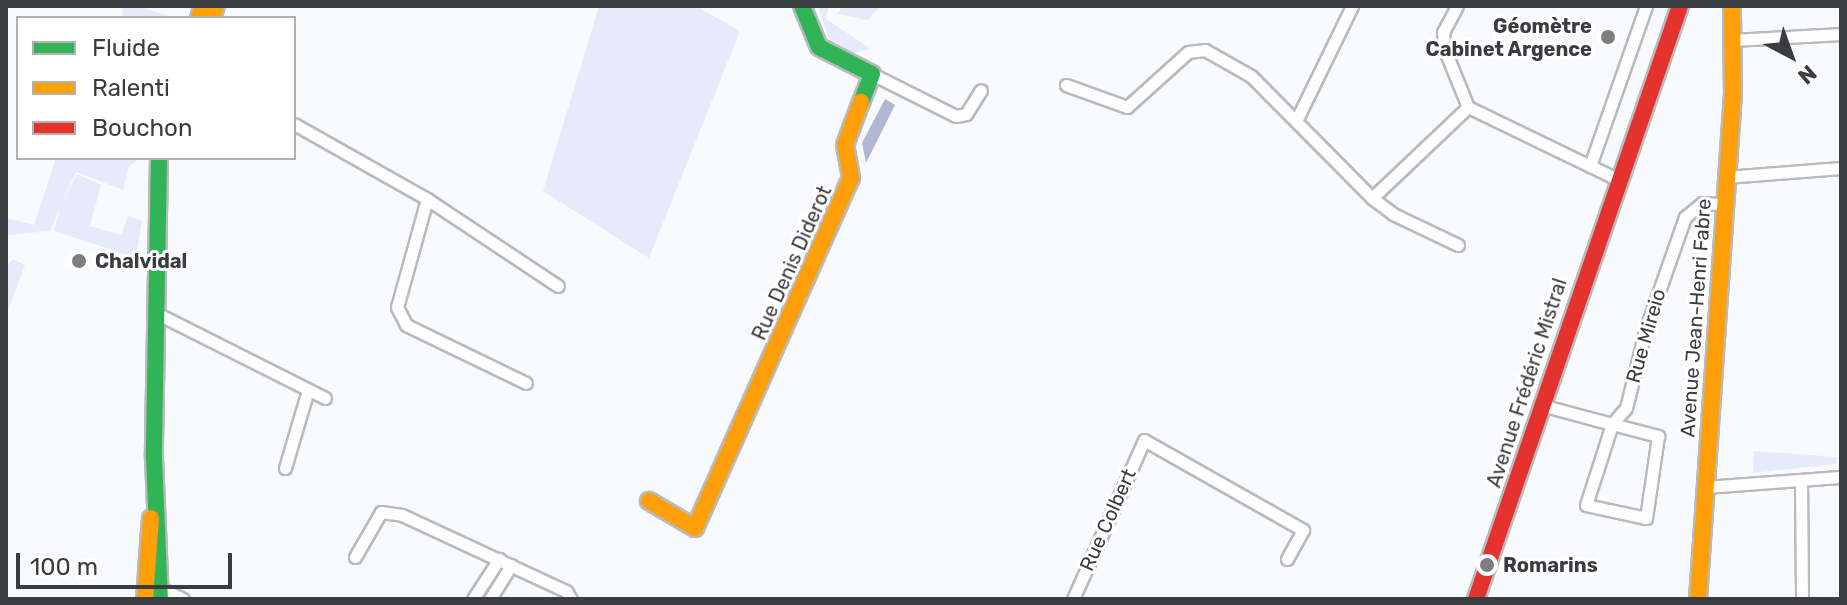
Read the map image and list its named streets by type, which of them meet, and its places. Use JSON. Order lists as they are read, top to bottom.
{
  "streets": {
    "main road": ["Rue Denis Diderot", "Avenue Jean-Henri Fabre", "Avenue Frédéric Mistral"],
    "street": ["Rue Mireio", "Rue Colbert"]
  },
  "crossings": [
    ["Avenue Jean-Henri Fabre", "Rue Mireio"]
  ],
  "places": ["Géomètre Cabinet Argence", "Chalvidal", "Romarins"],
  "legend": ["Fluide", "Ralenti", "Bouchon"],
  "scale_bar": "100 m",
  "north": "bottom right"
}
